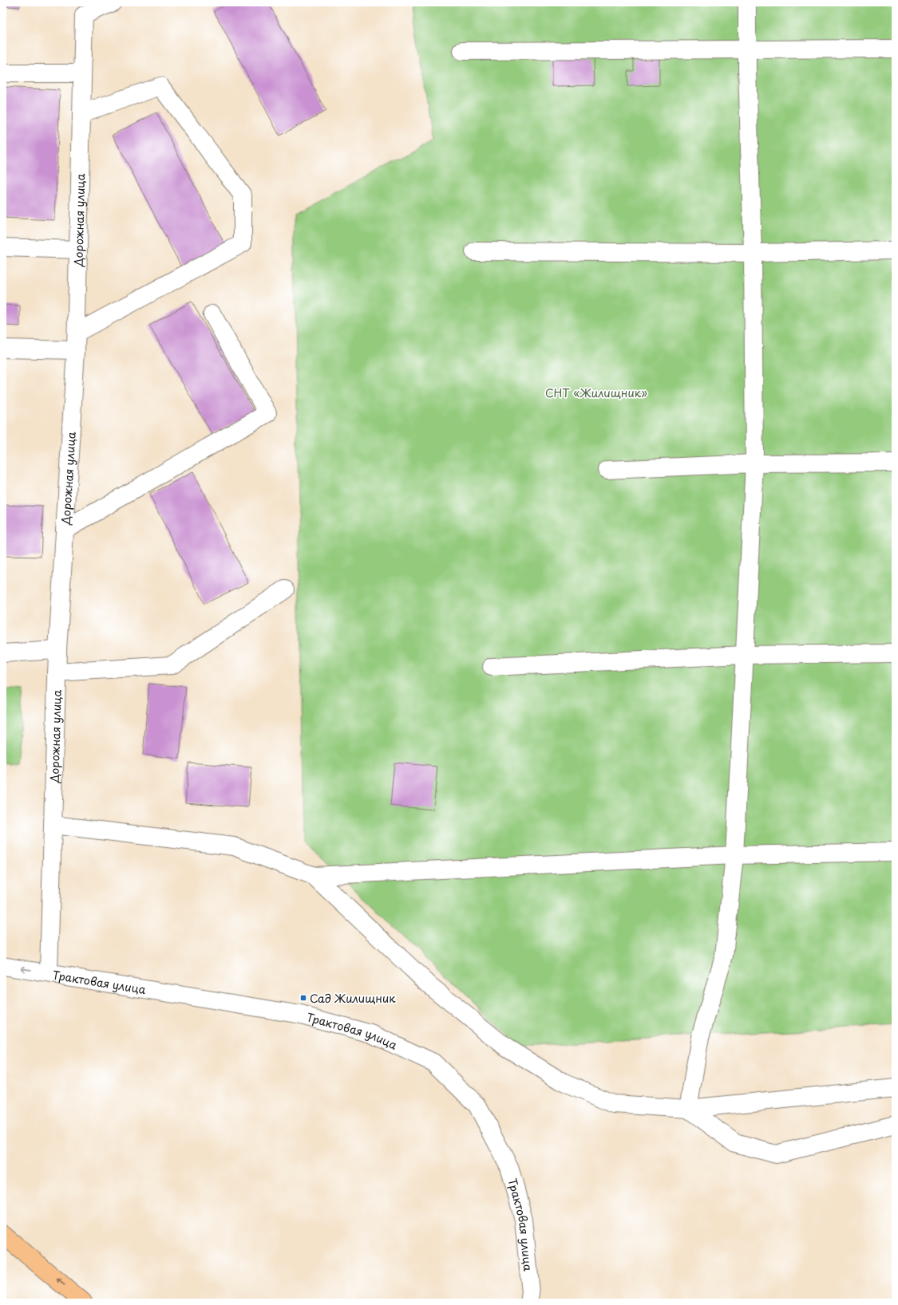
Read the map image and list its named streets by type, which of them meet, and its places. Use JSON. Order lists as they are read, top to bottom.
{
  "streets": {
    "street": ["Дорожная улица", "Трактовая улица"]
  },
  "crossings": [
    ["Дорожная улица", "Трактовая улица"]
  ],
  "parks": ["СНТ «Жилищник»"],
  "places": {
    "transit": ["Сад Жилищник"]
  }
}
